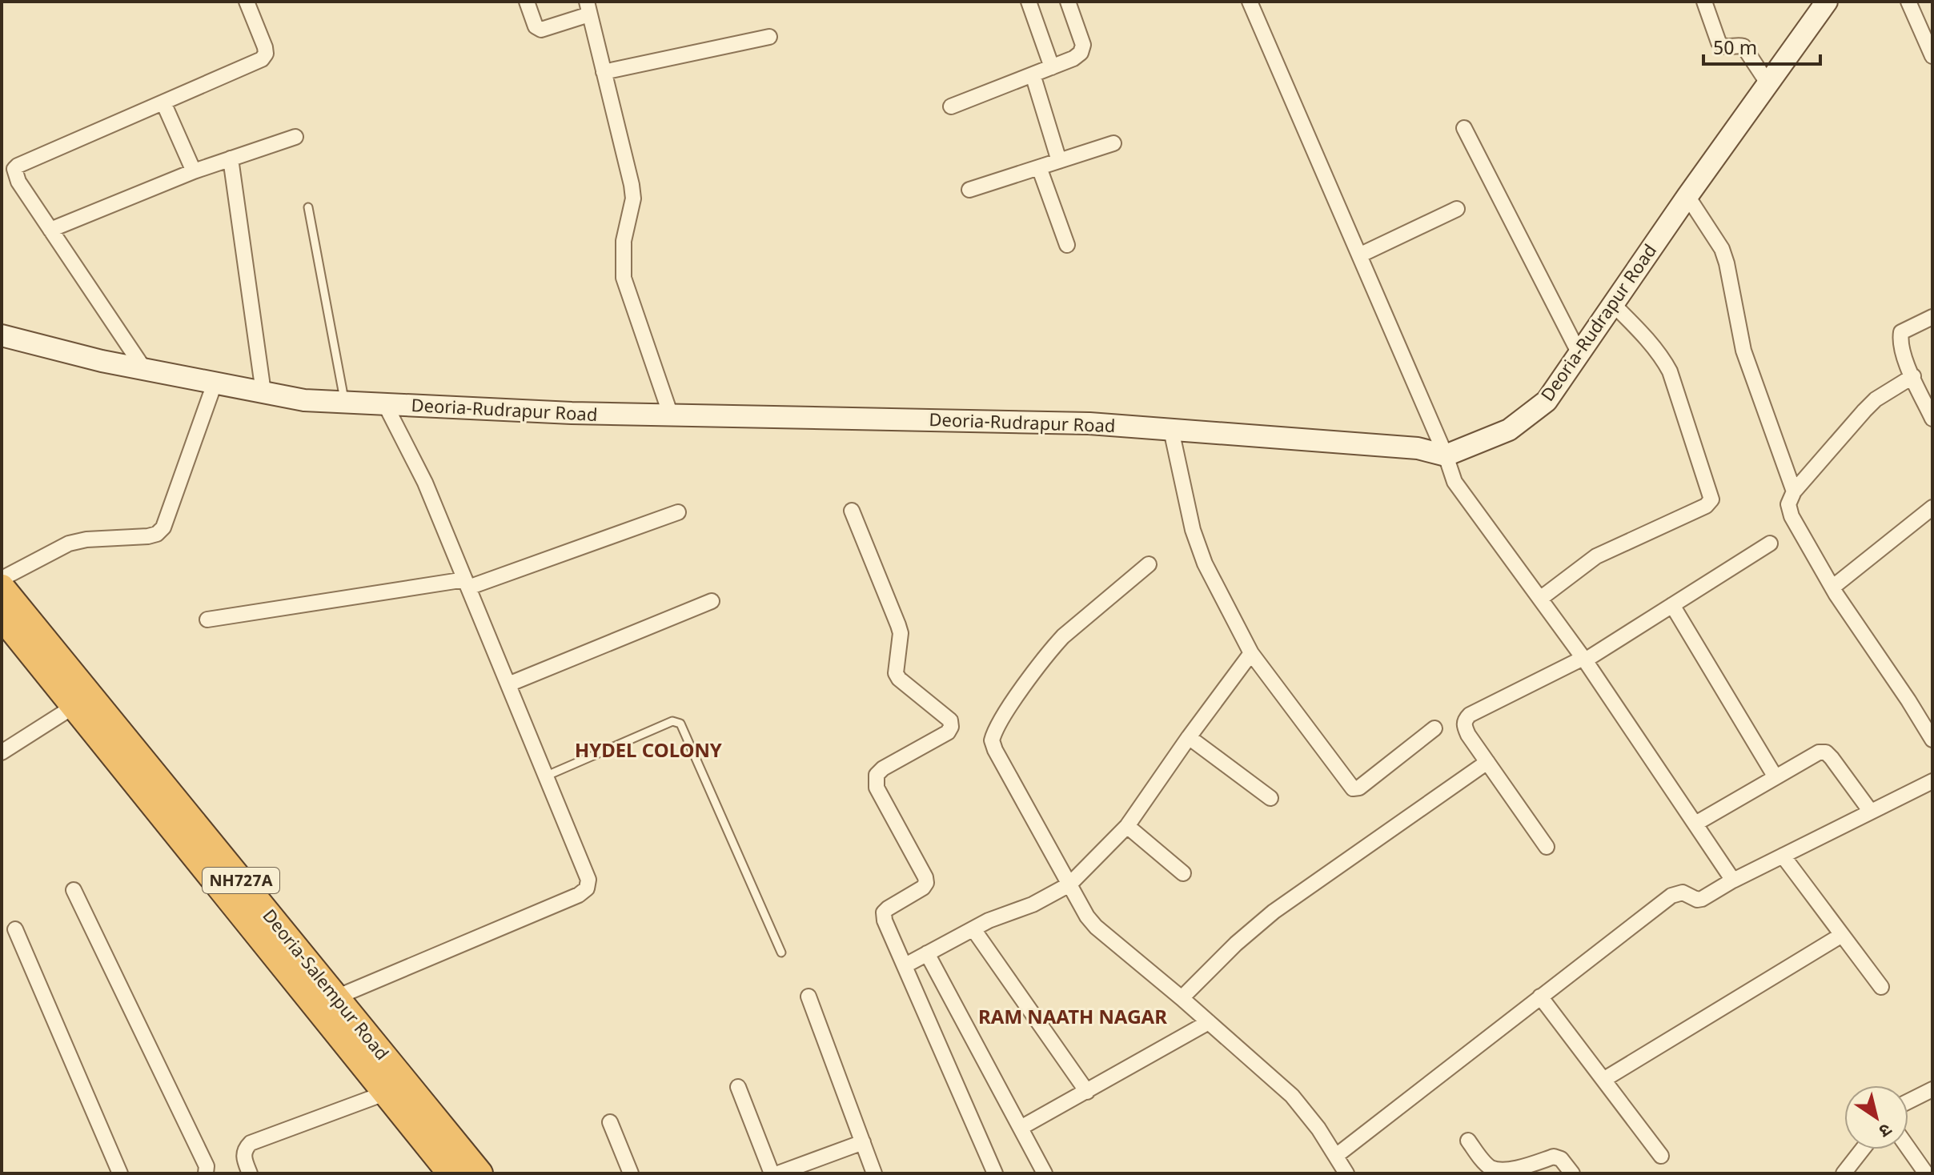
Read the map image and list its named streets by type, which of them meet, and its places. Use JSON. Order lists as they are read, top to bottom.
{
  "streets": {
    "highway": ["NH727A", "Deoria-Salempur Road"],
    "main road": ["Deoria-Rudrapur Road"]
  },
  "districts": ["HYDEL COLONY", "RAM NAATH NAGAR"],
  "scale_bar": "50 m",
  "north": "bottom right"
}
